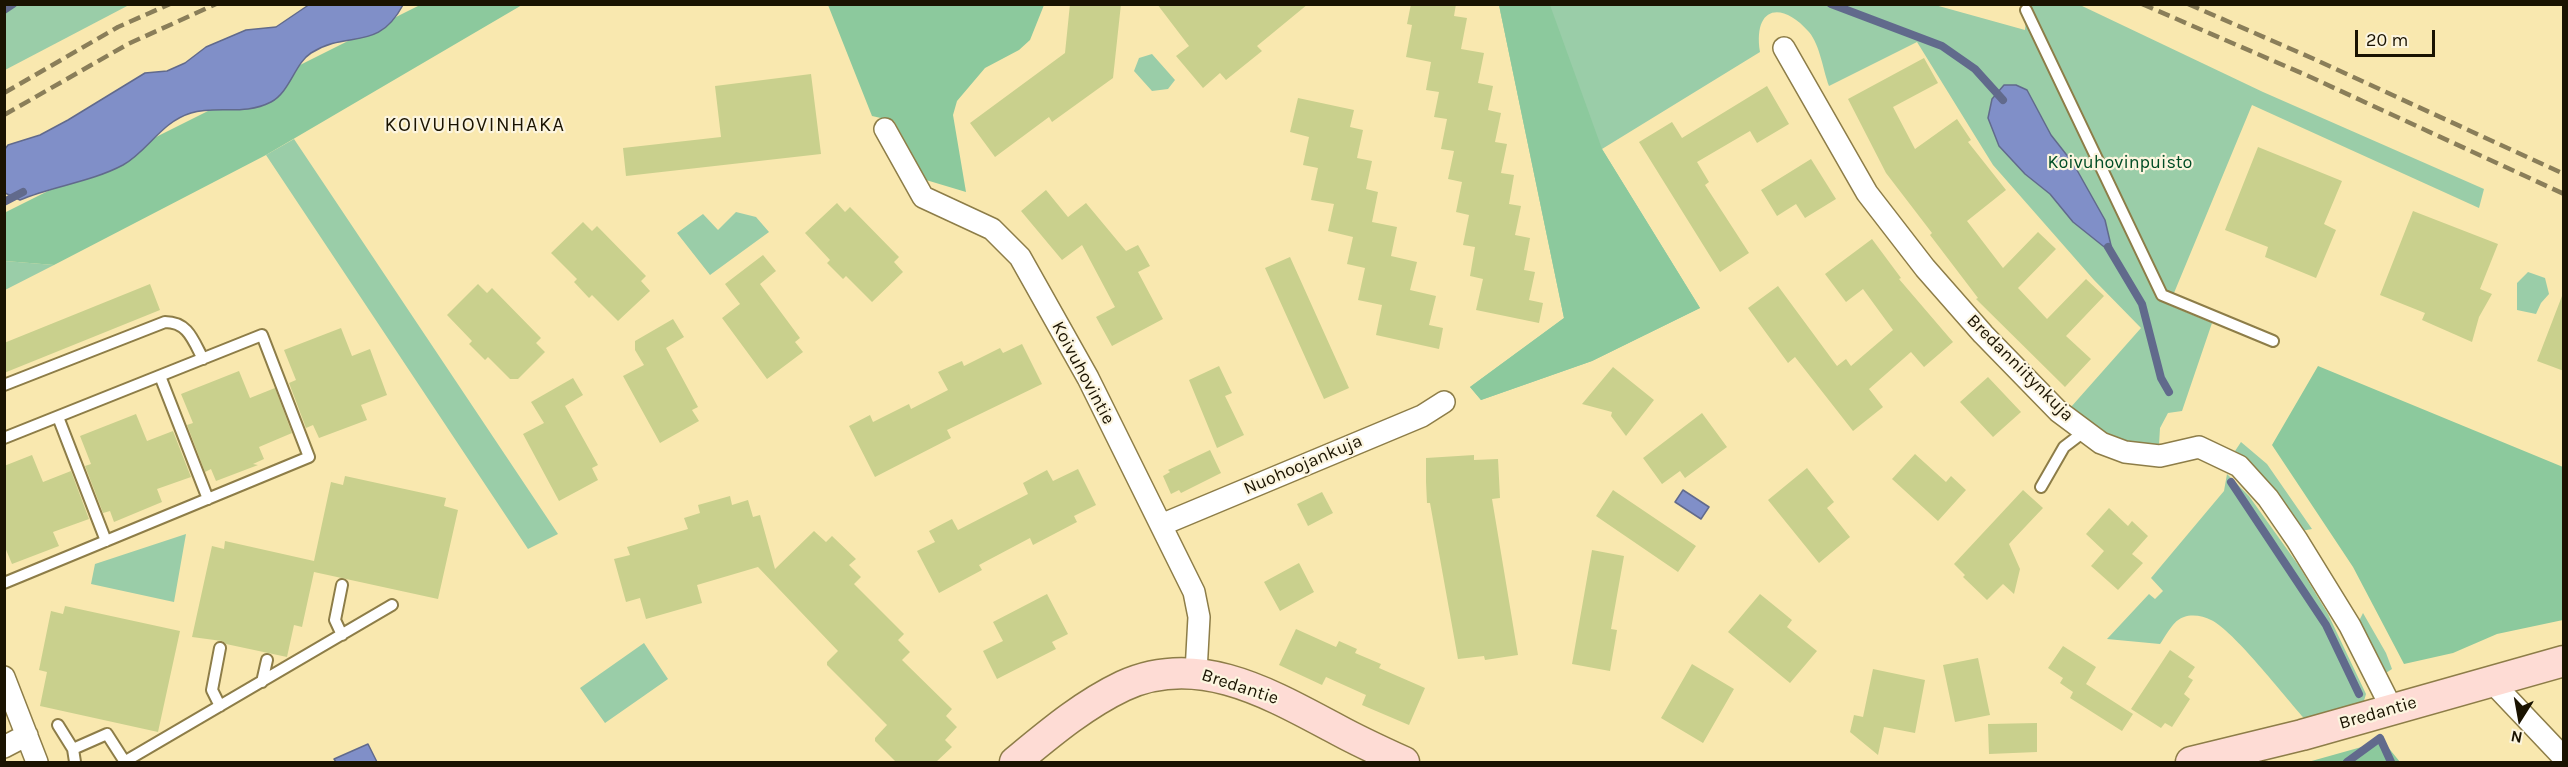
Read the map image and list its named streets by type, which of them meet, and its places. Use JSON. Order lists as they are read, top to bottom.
{
  "streets": {
    "street": [
      "Bredanniitynkuja",
      "Koivuhovintie",
      "Nuohoojankuja",
      "Bredantie"
    ]
  },
  "crossings": [
    ["Bredanniitynkuja", "Bredantie"],
    ["Koivuhovintie", "Nuohoojankuja"],
    ["Koivuhovintie", "Bredantie"]
  ],
  "districts": ["KOIVUHOVINHAKA"],
  "parks": ["Koivuhovinpuisto"],
  "scale_bar": "20 m",
  "north": "bottom"
}
